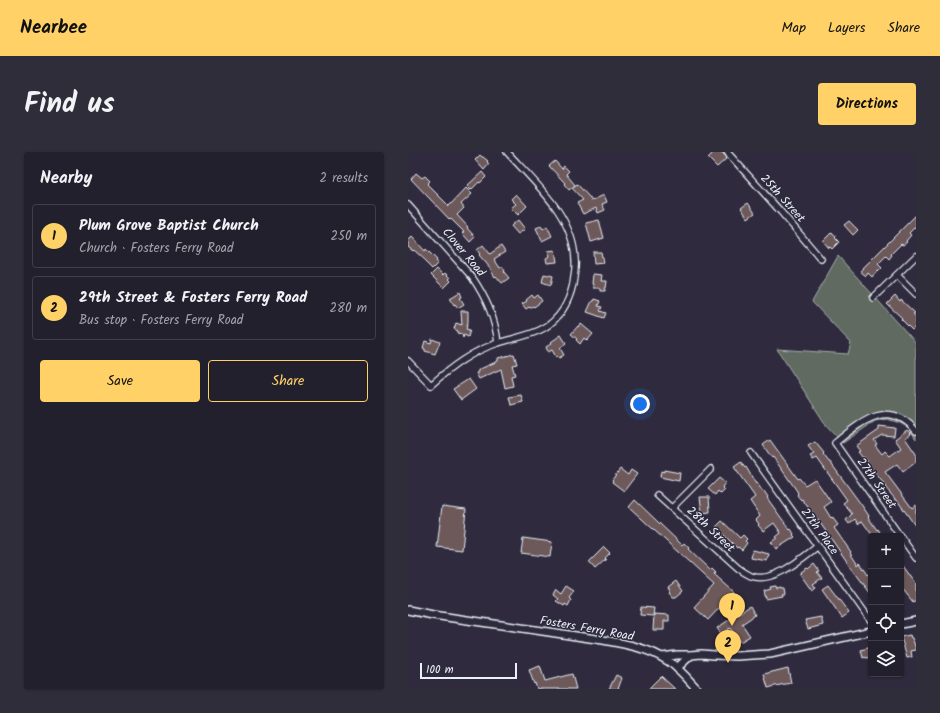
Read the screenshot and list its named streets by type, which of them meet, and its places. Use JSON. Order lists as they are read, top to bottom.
{
  "streets": {
    "street": [
      "25th Street",
      "Clover Road",
      "27th Street",
      "28th Street",
      "27th Place",
      "Fosters Ferry Road"
    ]
  },
  "crossings": [
    ["28th Street", "27th Place"]
  ],
  "scale_bar": "100 m",
  "page": {
    "header": "Nearbee",
    "nav": ["Map", "Layers", "Share"],
    "title": "Find us",
    "buttons": [
      "Directions",
      ["Save", "Share"]
    ],
    "heading": ["Nearby", "2 results"],
    "list": [
      {
        "mark": "1",
        "name": "Plum Grove Baptist Church",
        "note": "Church · Fosters Ferry Road",
        "value": "250 m"
      },
      {
        "mark": "2",
        "name": "29th Street & Fosters Ferry Road",
        "note": "Bus stop · Fosters Ferry Road",
        "value": "280 m"
      }
    ],
    "map_buttons": ["+", "−"],
    "pins": ["1", "2"],
    "scale": "100 m"
  }
}
